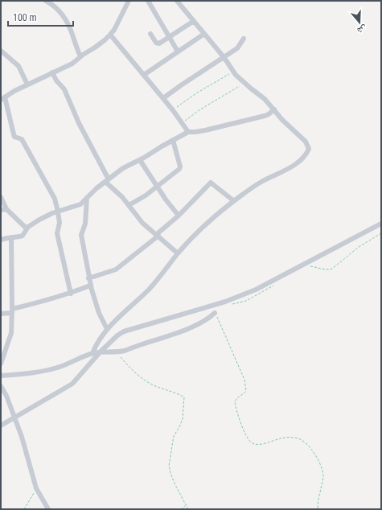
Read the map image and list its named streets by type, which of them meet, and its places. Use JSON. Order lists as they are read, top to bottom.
{
  "scale_bar": "100 m",
  "north": "bottom"
}
